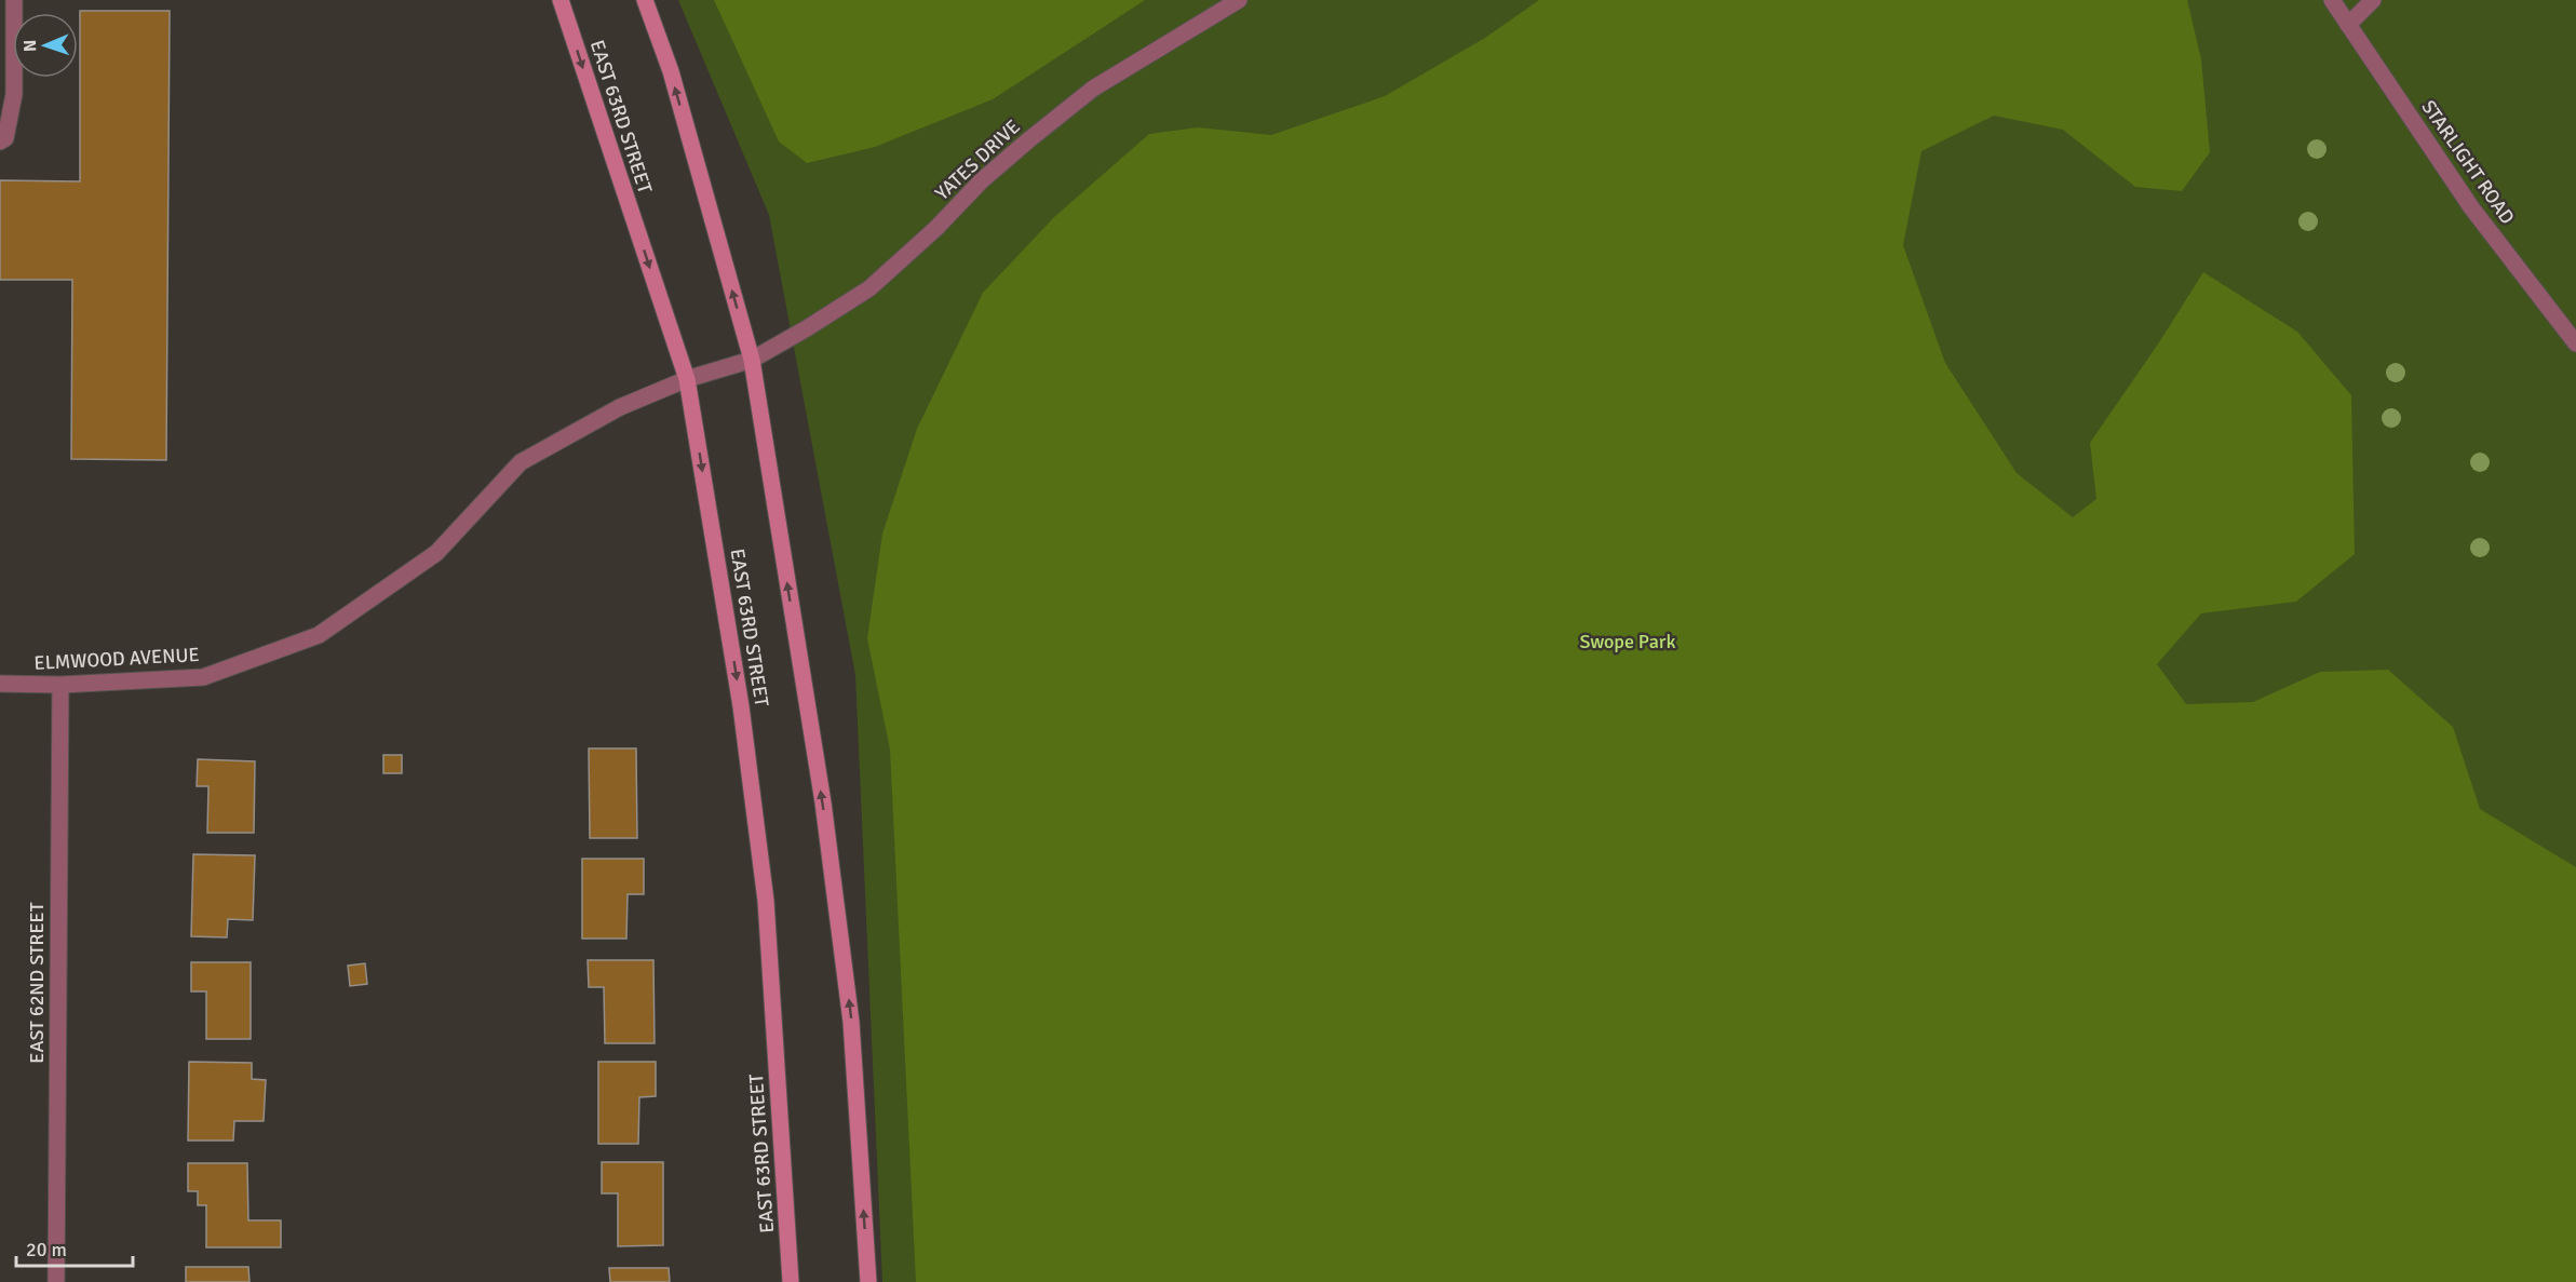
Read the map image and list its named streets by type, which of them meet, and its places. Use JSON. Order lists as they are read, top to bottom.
{
  "streets": {
    "main road": ["EAST 63RD STREET"],
    "street": [
      "YATES DRIVE",
      "STARLIGHT ROAD",
      "ELMWOOD AVENUE",
      "EAST 62ND STREET"
    ]
  },
  "crossings": [
    ["EAST 63RD STREET", "YATES DRIVE"],
    ["EAST 63RD STREET", "ELMWOOD AVENUE"],
    ["YATES DRIVE", "ELMWOOD AVENUE"],
    ["ELMWOOD AVENUE", "EAST 62ND STREET"]
  ],
  "parks": ["Swope Park"],
  "scale_bar": "20 m",
  "north": "left"
}
